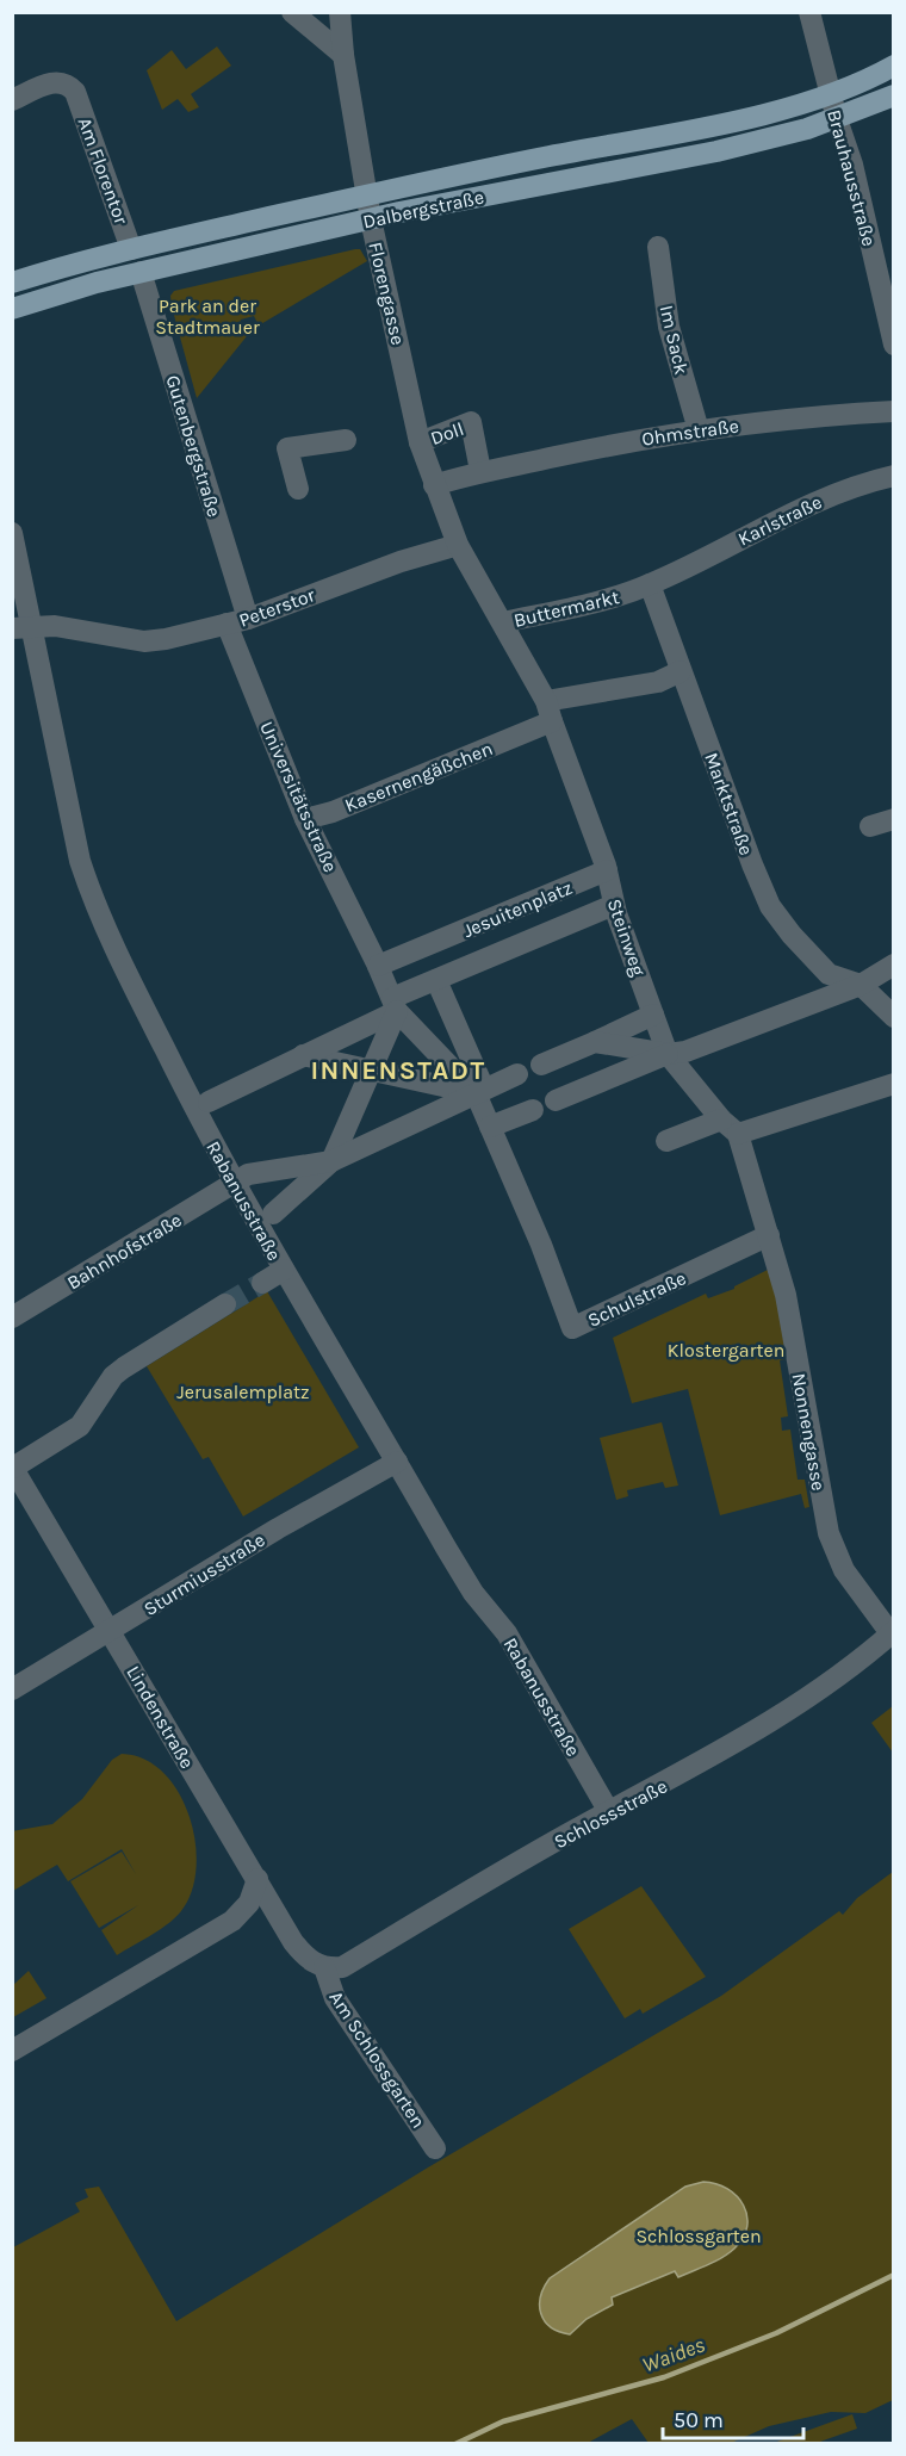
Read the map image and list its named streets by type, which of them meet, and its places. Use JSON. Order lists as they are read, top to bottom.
{
  "streets": {
    "main road": ["Dalbergstraße"],
    "street": [
      "Am Florentor",
      "Brauhausstraße",
      "Florengasse",
      "Im Sack",
      "Ohmstraße",
      "Doll",
      "Gutenbergstraße",
      "Karlstraße",
      "Peterstor",
      "Buttermarkt",
      "Kasernengäßchen",
      "Universitätsstraße",
      "Marktstraße",
      "Jesuitenplatz",
      "Steinweg",
      "Rabanusstraße",
      "Bahnhofstraße",
      "Schulstraße",
      "Nonnengasse",
      "Sturmiusstraße",
      "Lindenstraße",
      "Schlossstraße",
      "Am Schlossgarten"
    ]
  },
  "crossings": [
    ["Am Florentor", "Dalbergstraße"],
    ["Brauhausstraße", "Dalbergstraße"],
    ["Dalbergstraße", "Florengasse"],
    ["Dalbergstraße", "Gutenbergstraße"],
    ["Florengasse", "Doll"],
    ["Im Sack", "Ohmstraße"],
    ["Ohmstraße", "Doll"],
    ["Gutenbergstraße", "Peterstor"],
    ["Gutenbergstraße", "Universitätsstraße"],
    ["Karlstraße", "Buttermarkt"],
    ["Karlstraße", "Marktstraße"],
    ["Peterstor", "Buttermarkt"],
    ["Peterstor", "Universitätsstraße"],
    ["Peterstor", "Rabanusstraße"],
    ["Buttermarkt", "Kasernengäßchen"],
    ["Buttermarkt", "Marktstraße"],
    ["Buttermarkt", "Steinweg"],
    ["Kasernengäßchen", "Universitätsstraße"],
    ["Kasernengäßchen", "Steinweg"],
    ["Universitätsstraße", "Jesuitenplatz"],
    ["Jesuitenplatz", "Steinweg"],
    ["Steinweg", "Nonnengasse"],
    ["Rabanusstraße", "Bahnhofstraße"],
    ["Rabanusstraße", "Sturmiusstraße"],
    ["Rabanusstraße", "Schlossstraße"],
    ["Schulstraße", "Nonnengasse"],
    ["Nonnengasse", "Schlossstraße"],
    ["Sturmiusstraße", "Lindenstraße"],
    ["Lindenstraße", "Schlossstraße"],
    ["Lindenstraße", "Am Schlossgarten"],
    ["Schlossstraße", "Am Schlossgarten"]
  ],
  "districts": ["INNENSTADT"],
  "water": ["Waides"],
  "parks": [
    "Park an der Stadtmauer",
    "Klostergarten",
    "Jerusalemplatz",
    "Schlossgarten"
  ],
  "scale_bar": "50 m"
}
